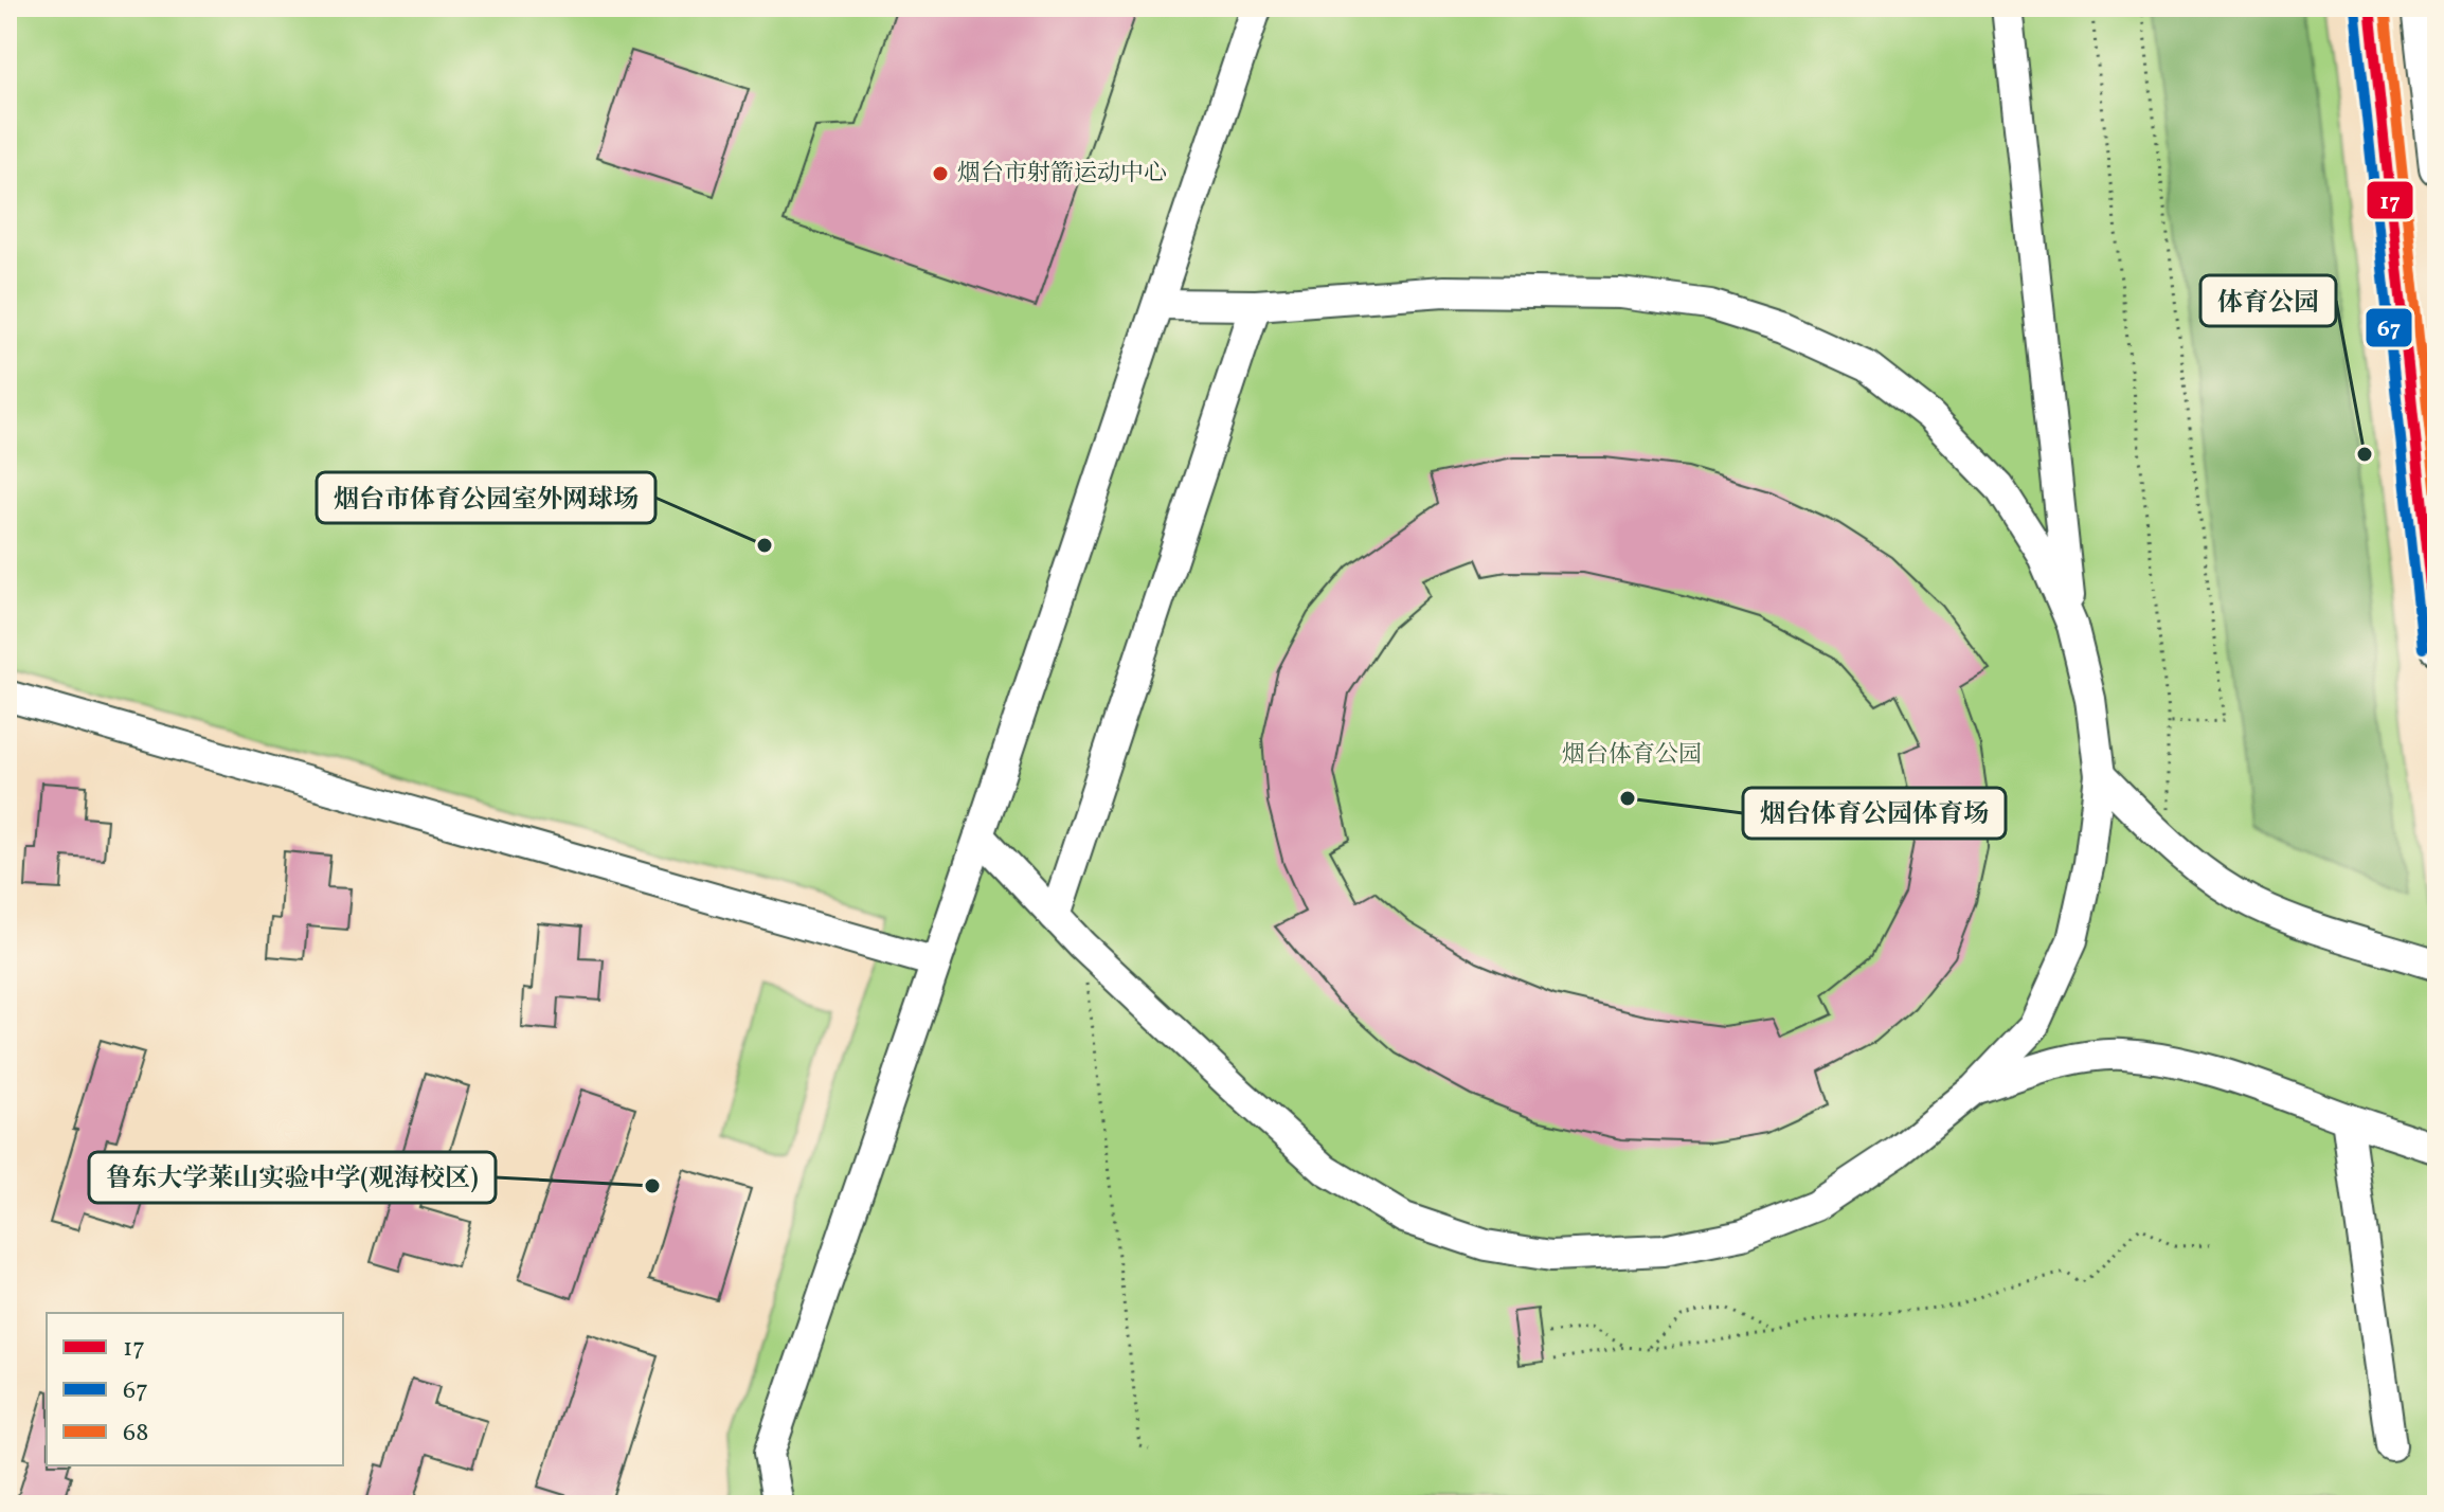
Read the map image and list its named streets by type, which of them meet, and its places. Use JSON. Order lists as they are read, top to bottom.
{
  "parks": ["烟台体育公园"],
  "places": [
    "烟台市射箭运动中心",
    "体育公园",
    "烟台市体育公园室外网球场",
    "烟台体育公园体育场",
    "鲁东大学莱山实验中学(观海校区)"
  ],
  "lines": ["transit line 17", "transit line 68", "transit line 67"],
  "legend": ["17", "67", "68"]
}
